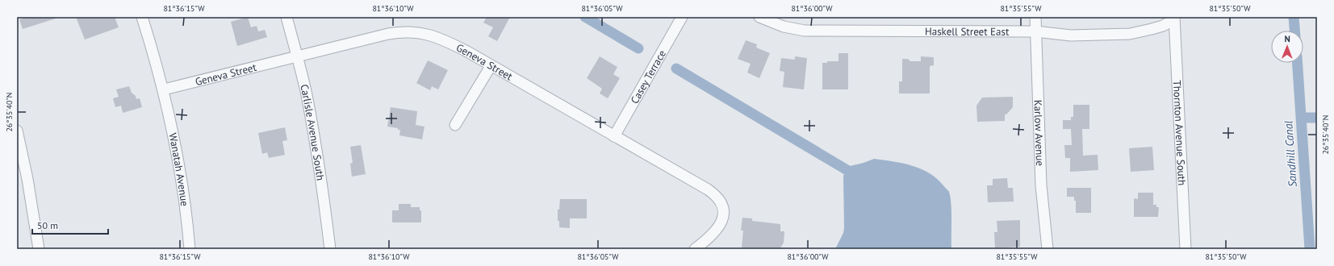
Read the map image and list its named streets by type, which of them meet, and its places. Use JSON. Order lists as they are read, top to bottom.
{
  "streets": {
    "street": [
      "Haskell Street East",
      "Geneva Street",
      "Casey Terrace",
      "Carlisle Avenue South",
      "Karlow Avenue",
      "Thornton Avenue South",
      "Wanatah Avenue"
    ]
  },
  "crossings": [
    ["Haskell Street East", "Karlow Avenue"],
    ["Haskell Street East", "Thornton Avenue South"],
    ["Geneva Street", "Casey Terrace"],
    ["Geneva Street", "Carlisle Avenue South"],
    ["Geneva Street", "Wanatah Avenue"]
  ],
  "water": ["Sandhill Canal"],
  "scale_bar": "50 m",
  "north": "top",
  "coordinates": [
    "81°36'15\"W",
    "81°36'10\"W",
    "81°36'05\"W",
    "81°36'00\"W",
    "81°35'55\"W",
    "81°35'50\"W",
    "26°35'40\"N"
  ]
}
